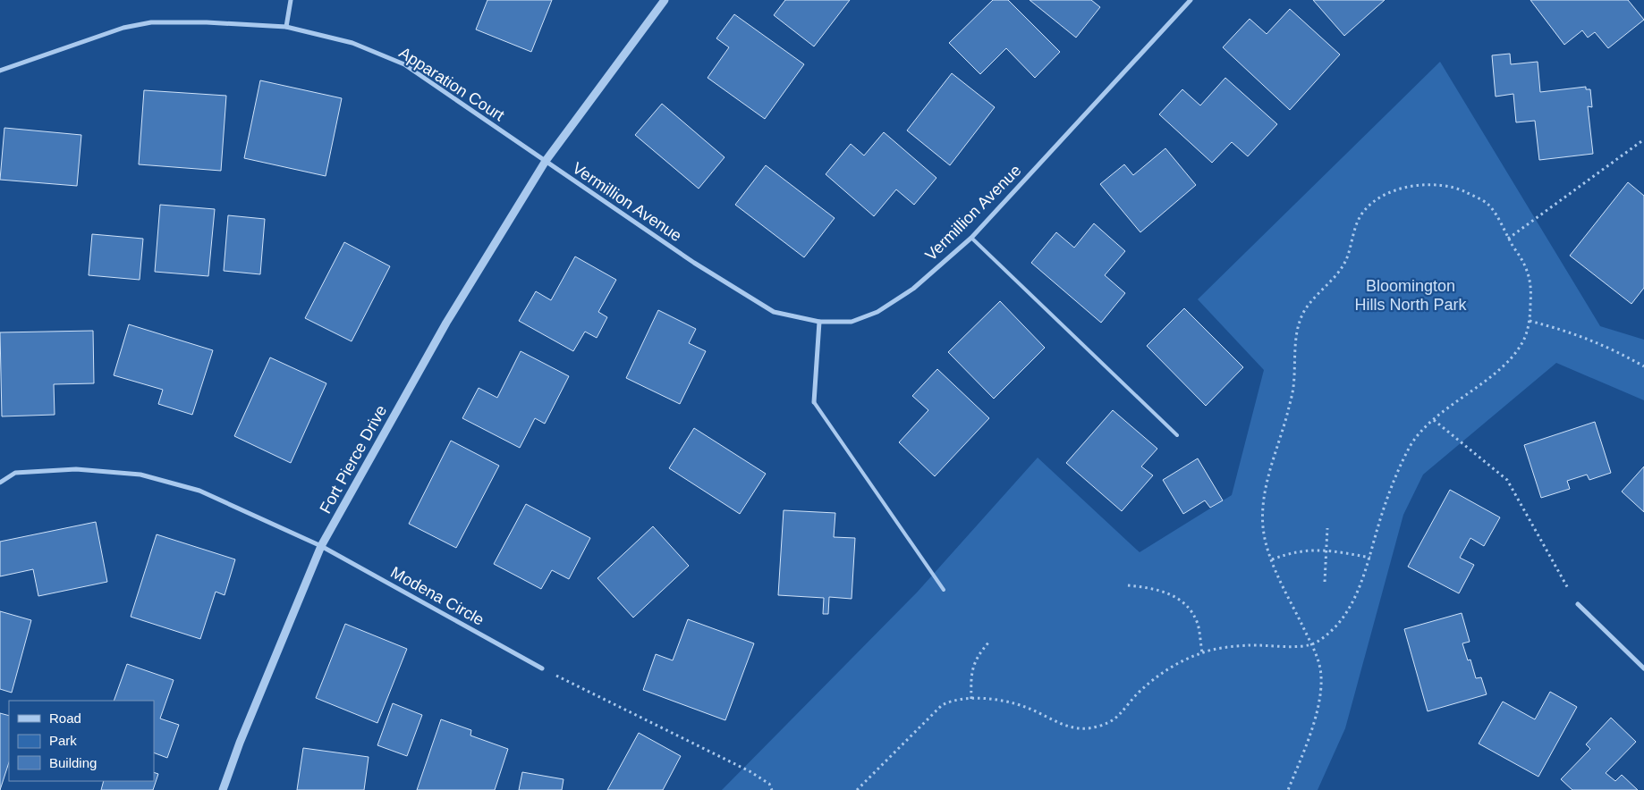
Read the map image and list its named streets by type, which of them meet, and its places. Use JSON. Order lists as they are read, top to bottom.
{
  "streets": {
    "street": [
      "Apparation Court",
      "Vermillion Avenue",
      "Fort Pierce Drive",
      "Modena Circle"
    ]
  },
  "crossings": [
    ["Apparation Court", "Vermillion Avenue"],
    ["Apparation Court", "Fort Pierce Drive"],
    ["Vermillion Avenue", "Fort Pierce Drive"],
    ["Fort Pierce Drive", "Modena Circle"]
  ],
  "parks": ["Bloomington Hills North Park"],
  "legend": ["Road", "Park", "Building"]
}
